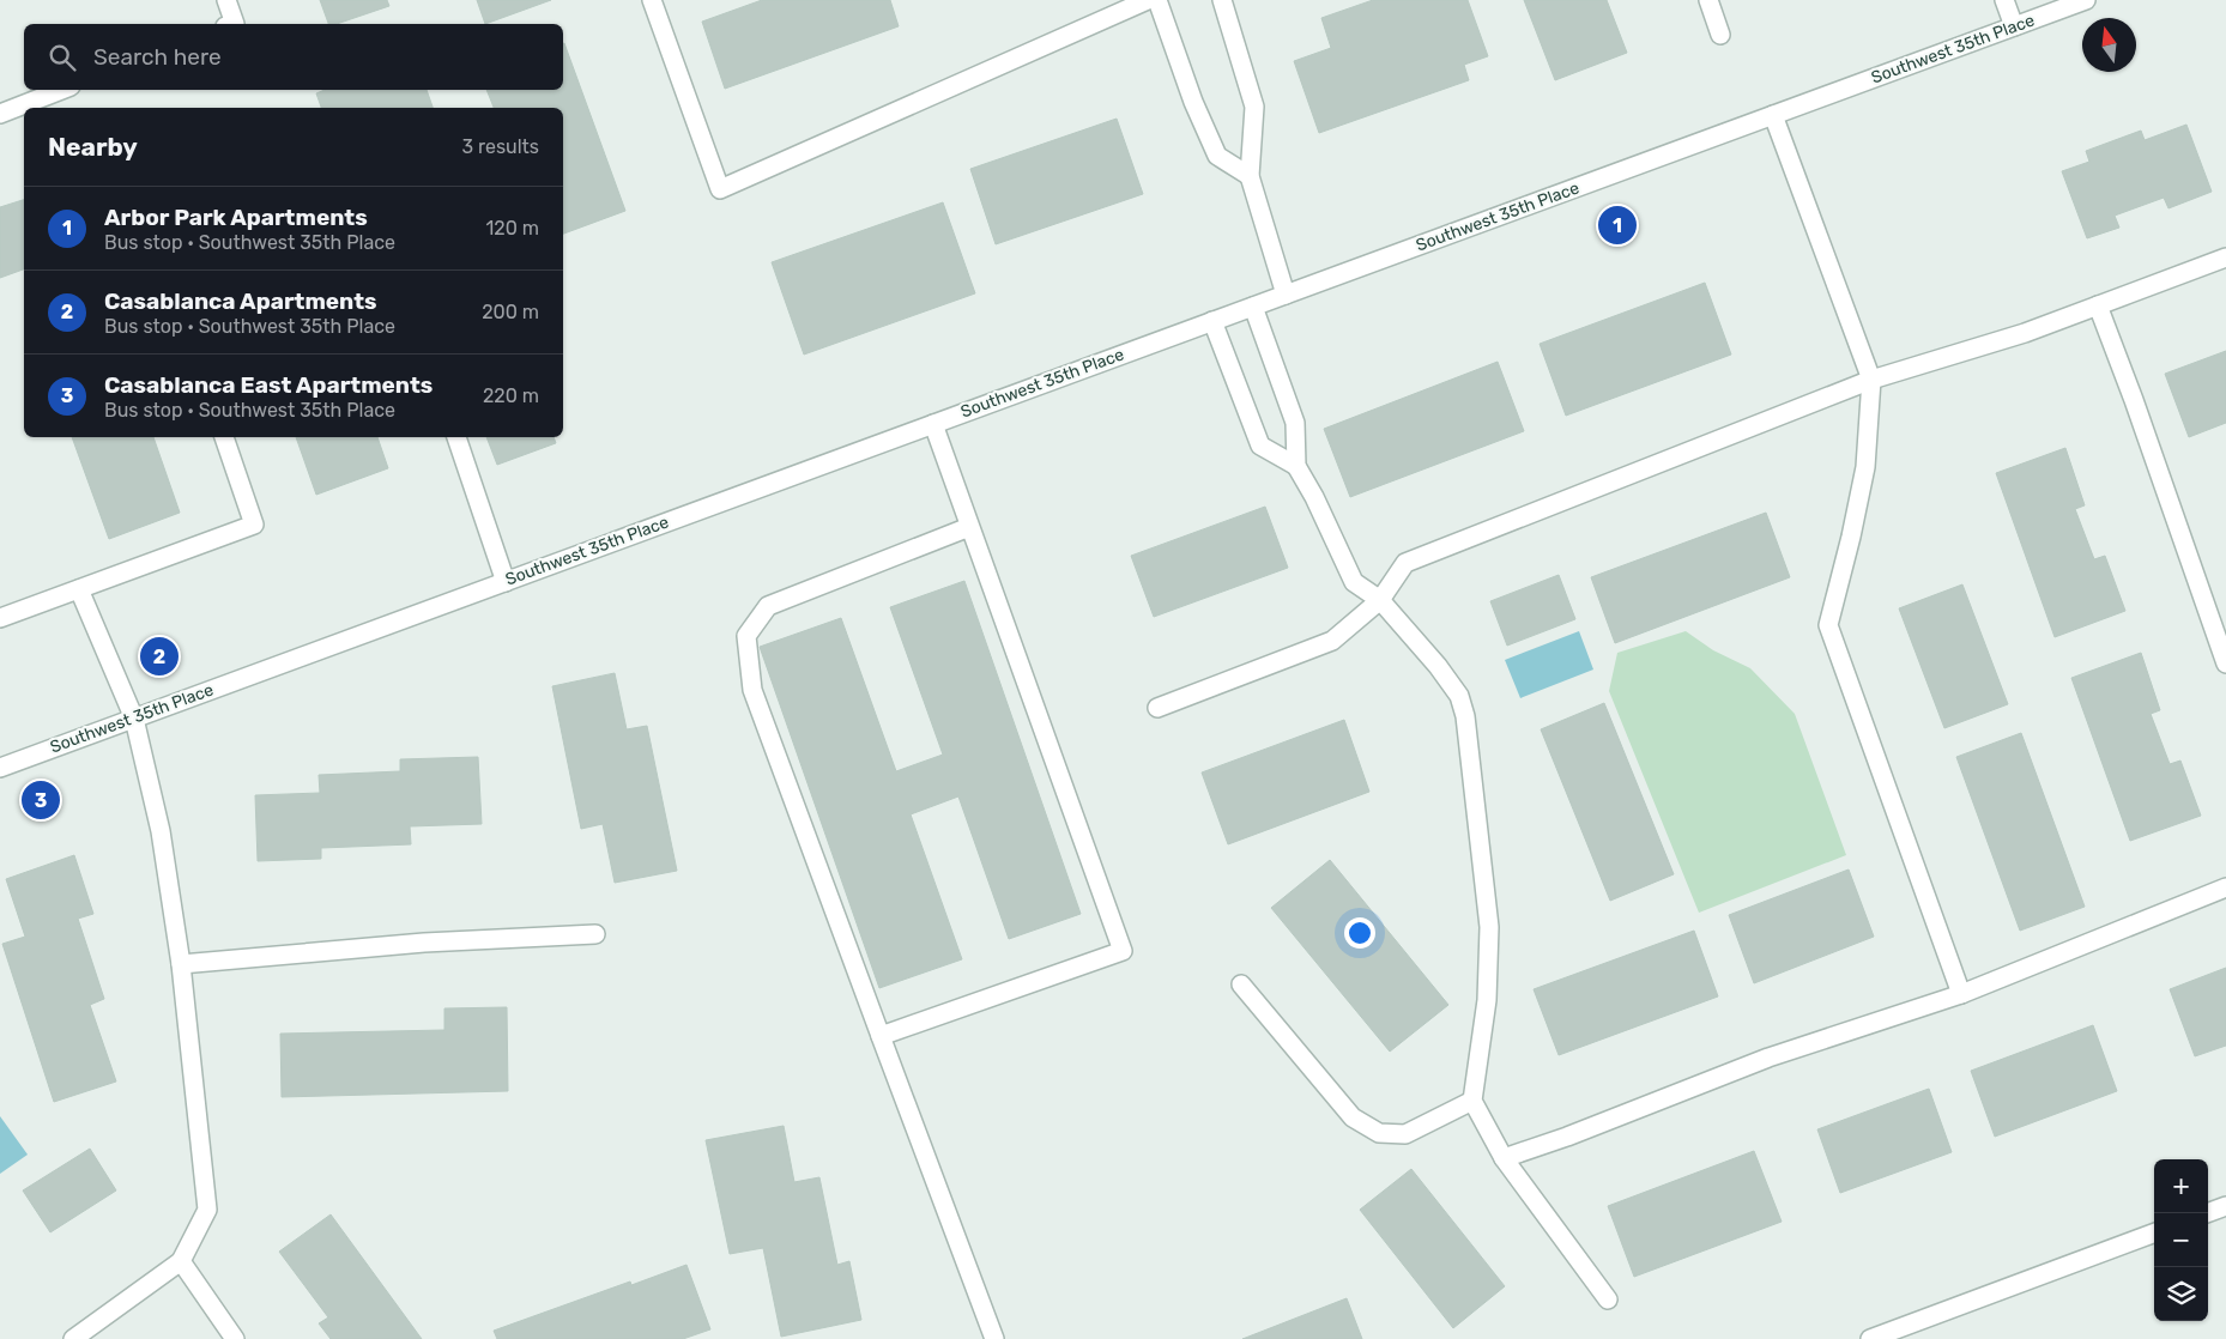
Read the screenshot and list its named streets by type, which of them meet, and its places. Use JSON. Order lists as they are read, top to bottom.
{
  "streets": {
    "street": ["Southwest 35th Place"]
  },
  "north": "top",
  "page": {
    "search": "Search here",
    "heading": ["Nearby", "3 results"],
    "list": [
      {
        "mark": "1",
        "name": "Arbor Park Apartments",
        "note": "Bus stop · Southwest 35th Place",
        "value": "120 m"
      },
      {
        "mark": "2",
        "name": "Casablanca Apartments",
        "note": "Bus stop · Southwest 35th Place",
        "value": "200 m"
      },
      {
        "mark": "3",
        "name": "Casablanca East Apartments",
        "note": "Bus stop · Southwest 35th Place",
        "value": "220 m"
      }
    ],
    "pins": ["1", "2", "3"],
    "map_buttons": ["+", "−"]
  }
}
